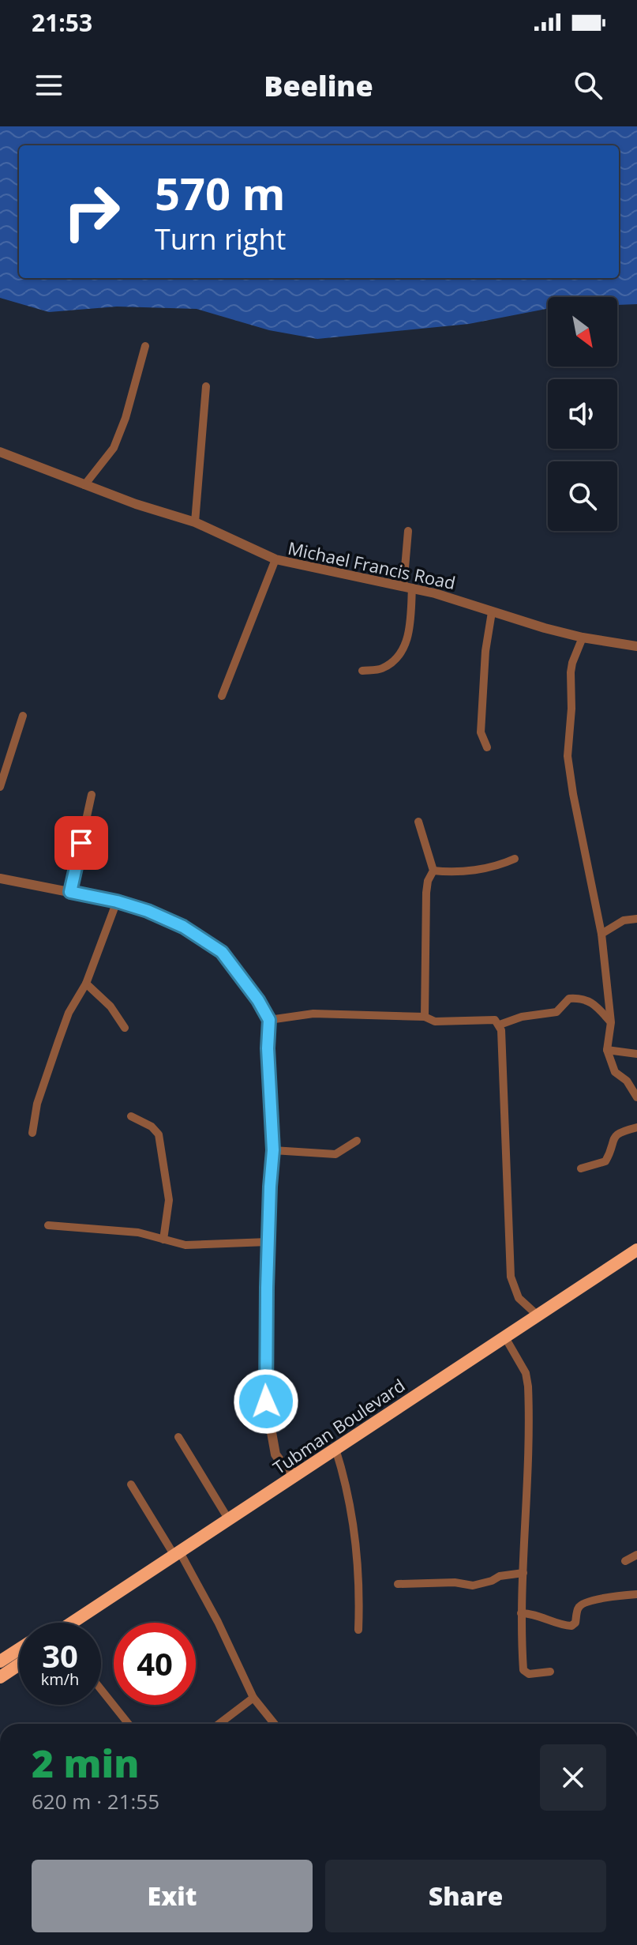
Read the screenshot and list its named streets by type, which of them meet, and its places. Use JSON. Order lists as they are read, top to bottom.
{
  "streets": {
    "highway": ["Tubman Boulevard"],
    "street": ["Michael Francis Road"]
  },
  "north": "bottom right",
  "page": {
    "status": "21:53",
    "header": "Beeline",
    "turn": ["570 m", "Turn right"],
    "speed": "30 km/h",
    "limit": "40",
    "heading": ["2 min", "620 m · 21:55"],
    "buttons": ["Exit", "Share"]
  }
}
